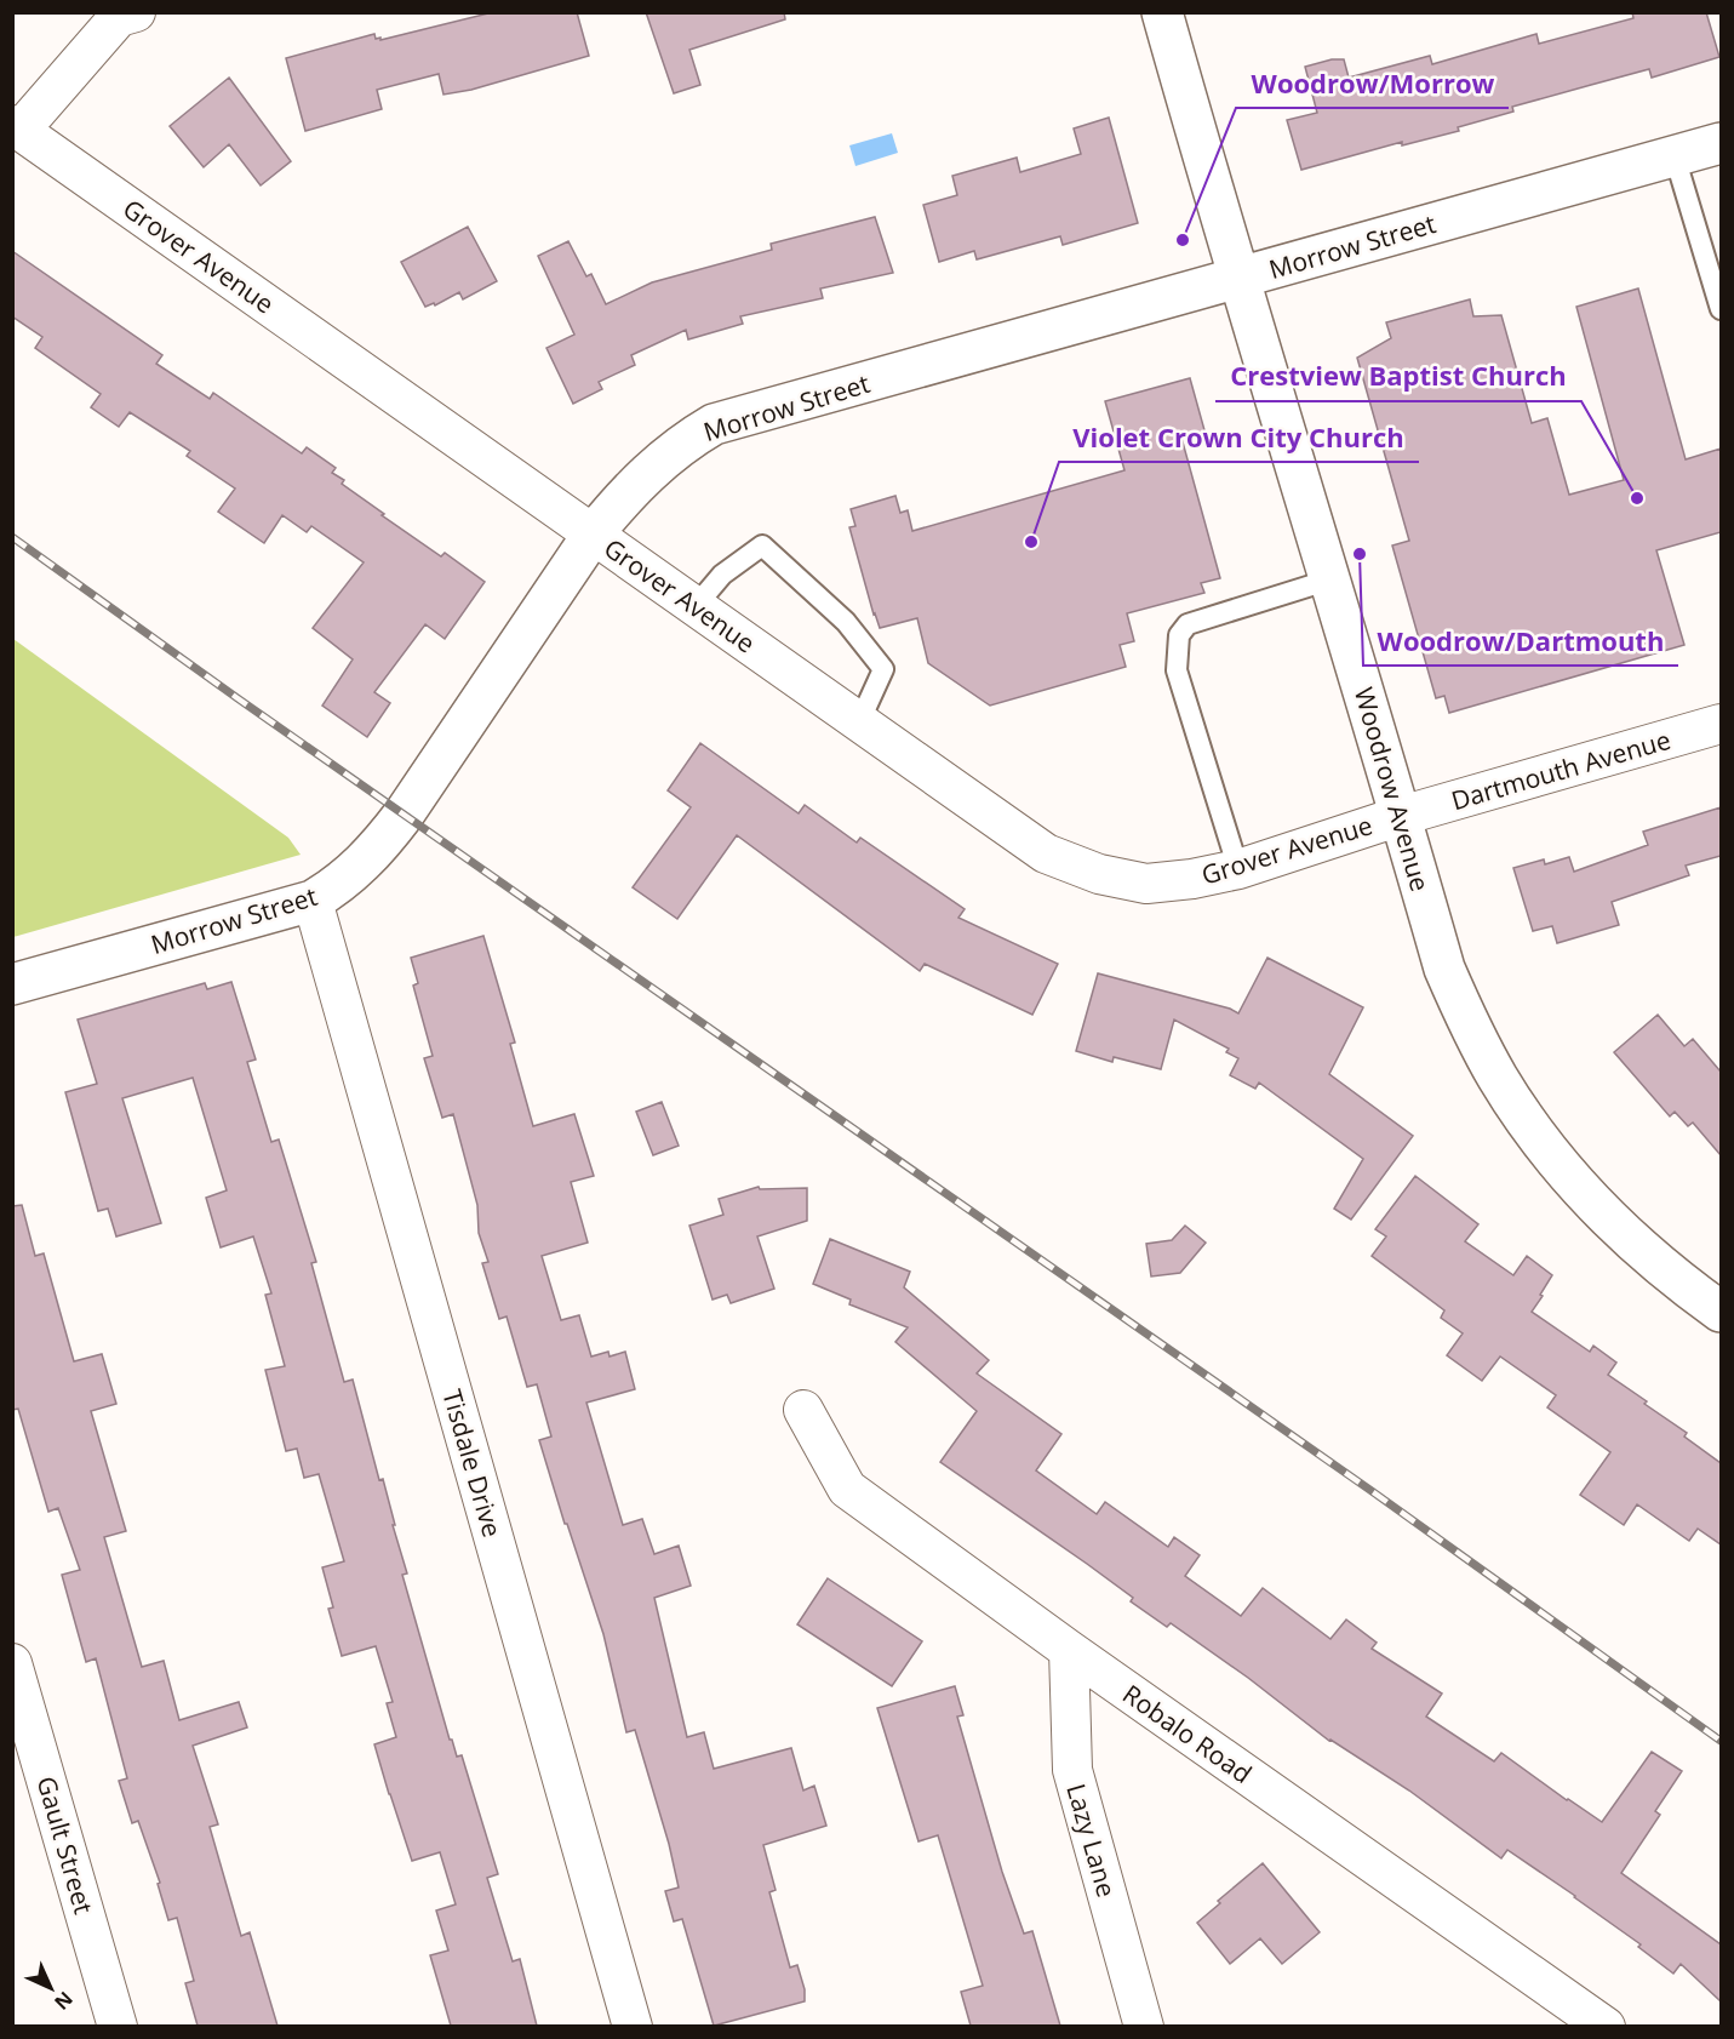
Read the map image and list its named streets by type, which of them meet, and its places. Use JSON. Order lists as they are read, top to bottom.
{
  "streets": {
    "street": [
      "Morrow Street",
      "Grover Avenue",
      "Dartmouth Avenue",
      "Woodrow Avenue",
      "Tisdale Drive",
      "Robalo Road",
      "Lazy Lane",
      "Gault Street"
    ]
  },
  "crossings": [
    ["Morrow Street", "Grover Avenue"],
    ["Morrow Street", "Woodrow Avenue"],
    ["Morrow Street", "Tisdale Drive"],
    ["Grover Avenue", "Dartmouth Avenue"],
    ["Grover Avenue", "Woodrow Avenue"],
    ["Dartmouth Avenue", "Woodrow Avenue"],
    ["Robalo Road", "Lazy Lane"]
  ],
  "places": [
    "Woodrow/Morrow",
    "Crestview Baptist Church",
    "Violet Crown City Church",
    "Woodrow/Dartmouth"
  ],
  "north": "bottom right"
}
